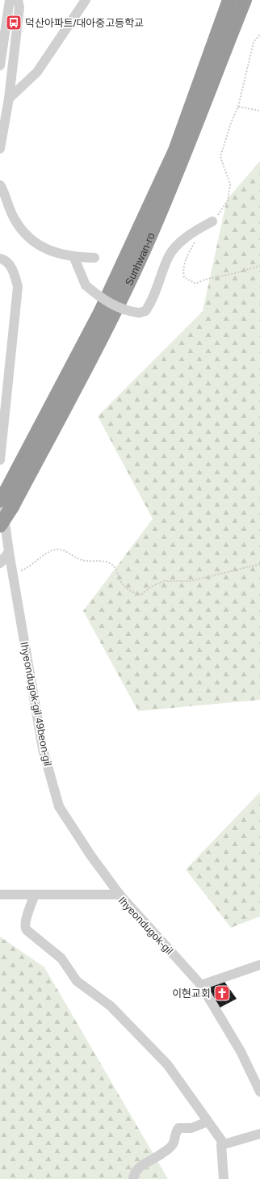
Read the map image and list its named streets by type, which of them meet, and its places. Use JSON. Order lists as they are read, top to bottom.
{
  "streets": {
    "highway": ["Sunhwan-ro"],
    "street": ["Ihyeondugok-gil 49beon-gil", "Ihyeondugok-gil"]
  },
  "crossings": [
    ["Sunhwan-ro", "Ihyeondugok-gil 49beon-gil"],
    ["Ihyeondugok-gil 49beon-gil", "Ihyeondugok-gil"]
  ],
  "places": {
    "bus stop": ["덕산아파트/대아중고등학교"],
    "church": ["이현교회"]
  }
}
